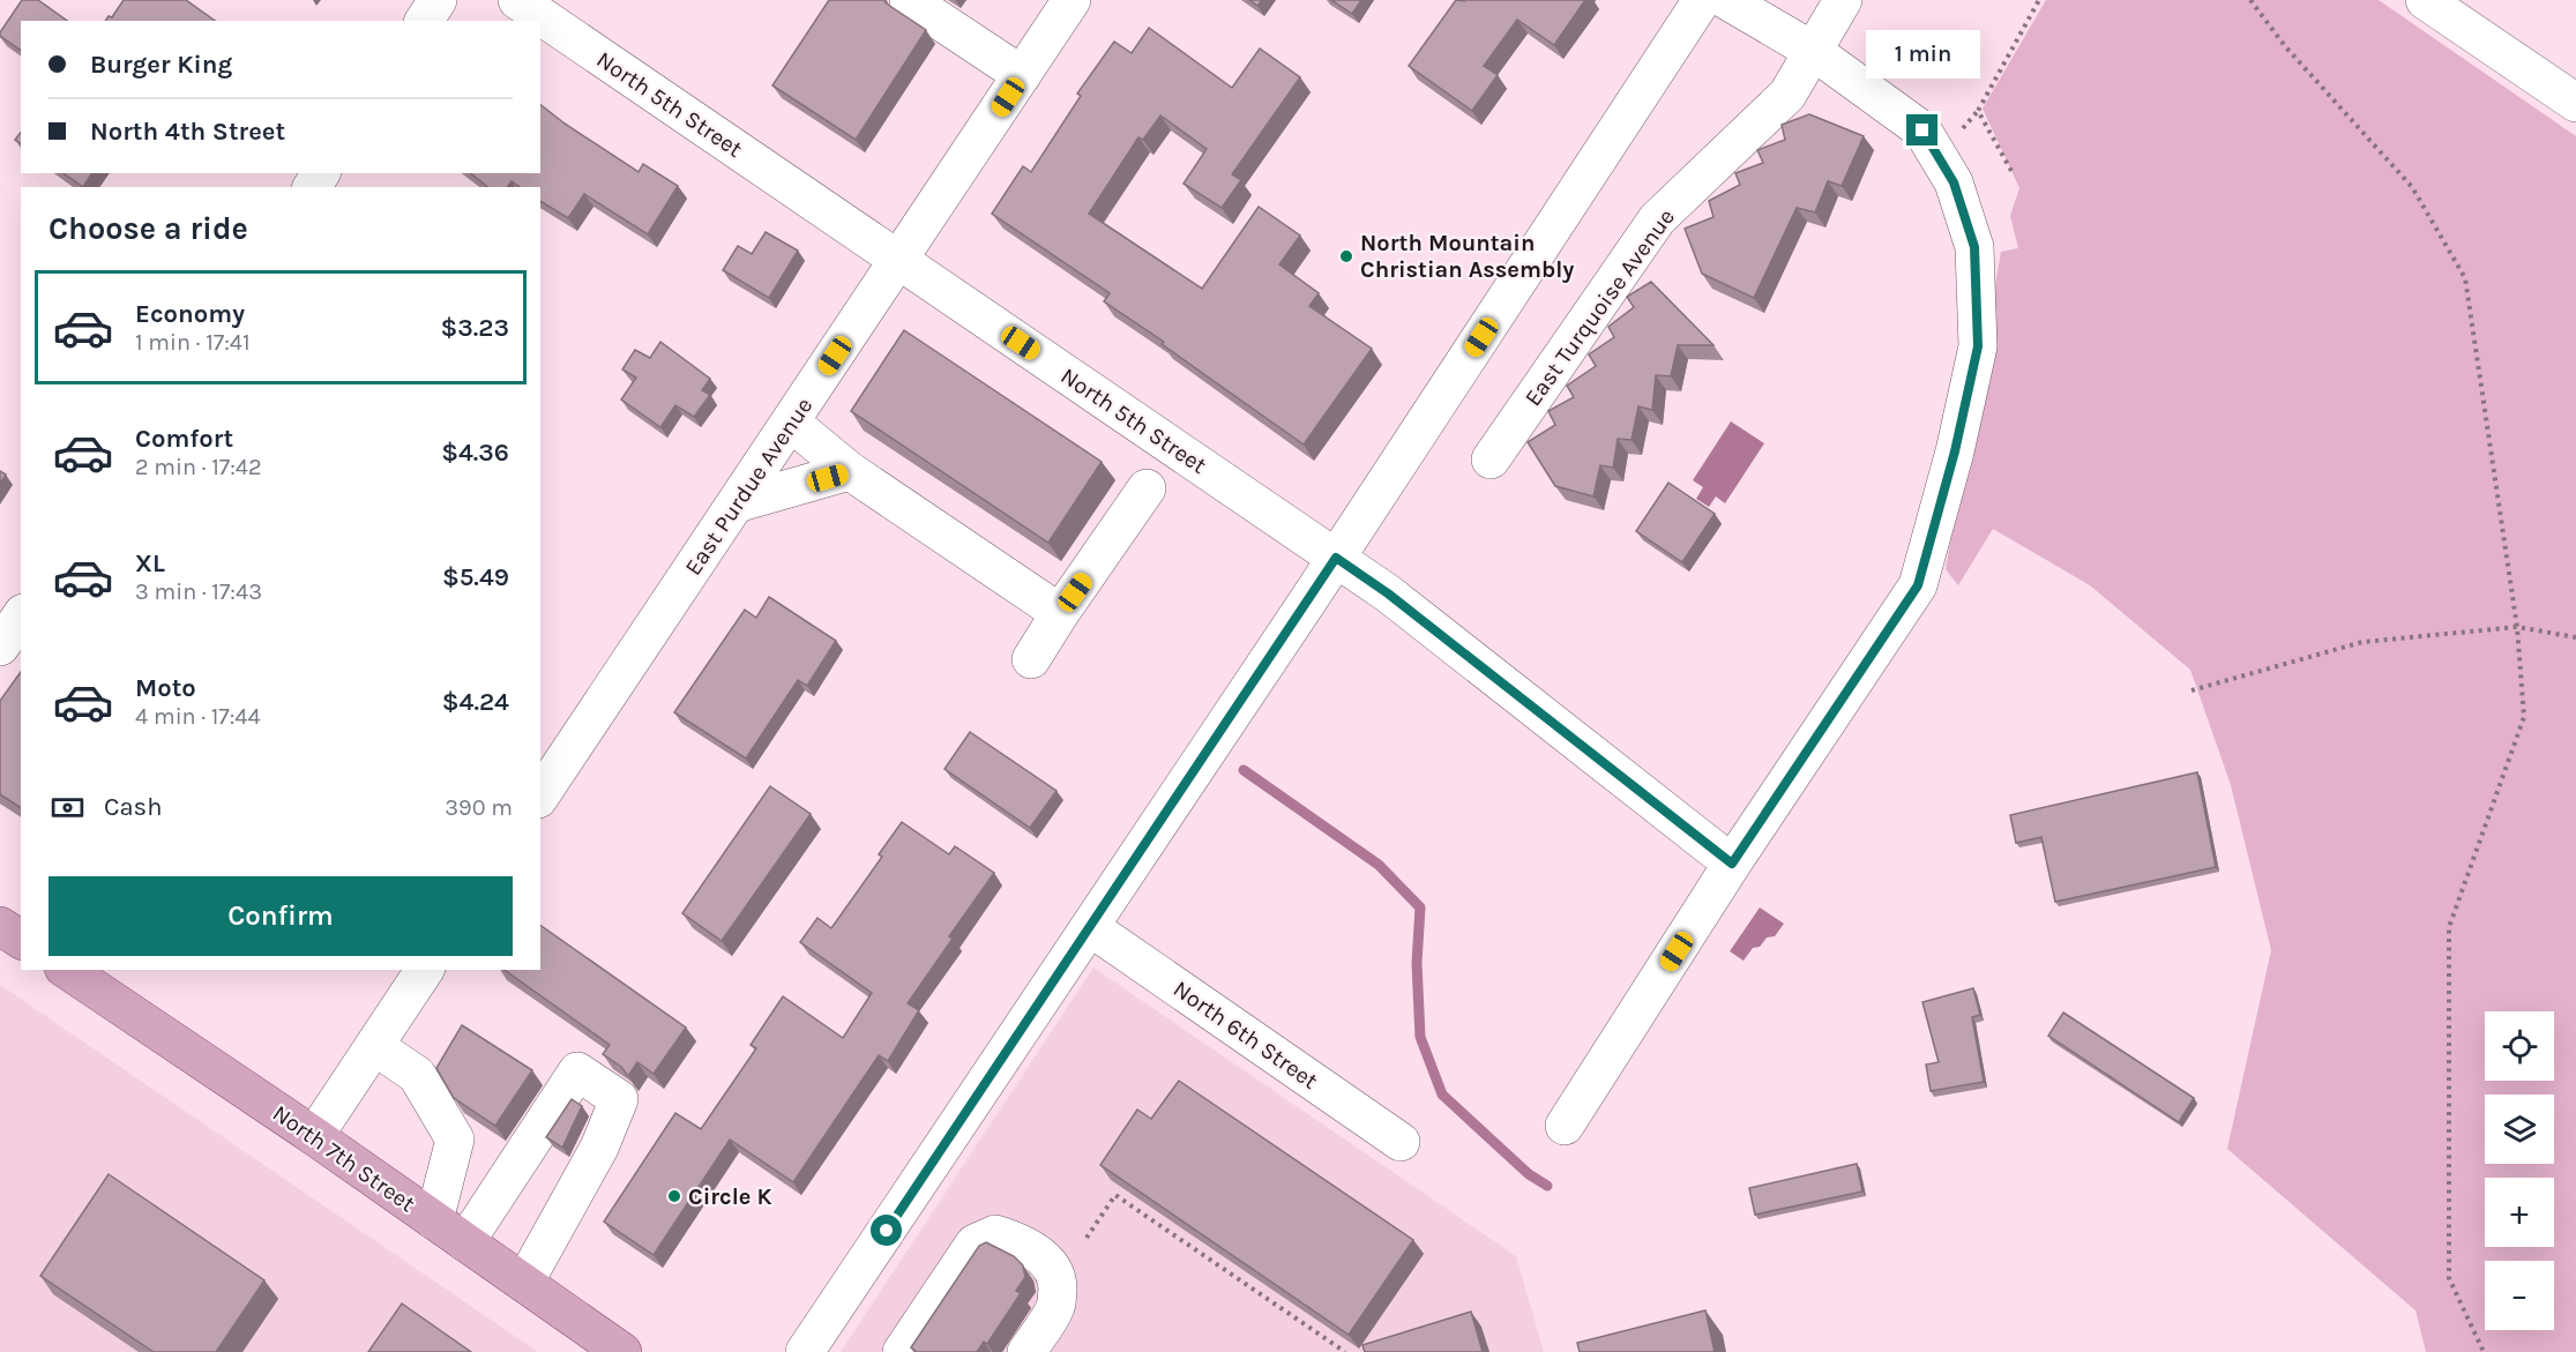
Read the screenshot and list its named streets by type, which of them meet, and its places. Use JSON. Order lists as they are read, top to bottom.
{
  "streets": {
    "main road": ["North 7th Street"],
    "street": [
      "North 5th Street",
      "East Turquoise Avenue",
      "East Purdue Avenue",
      "North 6th Street"
    ]
  },
  "crossings": [
    ["North 5th Street", "East Purdue Avenue"]
  ],
  "places": ["North Mountain Christian Assembly", "Circle K"],
  "page": {
    "banner": ["Burger King", "North 4th Street"],
    "bubble": "1 min",
    "heading": "Choose a ride",
    "list": [
      {
        "name": "Economy",
        "note": "1 min · 17:41",
        "value": "$3.23"
      },
      {
        "name": "Comfort",
        "note": "2 min · 17:42",
        "value": "$4.36"
      },
      {
        "name": "XL",
        "note": "3 min · 17:43",
        "value": "$5.49"
      },
      {
        "name": "Moto",
        "note": "4 min · 17:44",
        "value": "$4.24"
      }
    ],
    "pay": ["Cash", "390 m"],
    "buttons": "Confirm",
    "map_buttons": ["+", "−"]
  }
}
